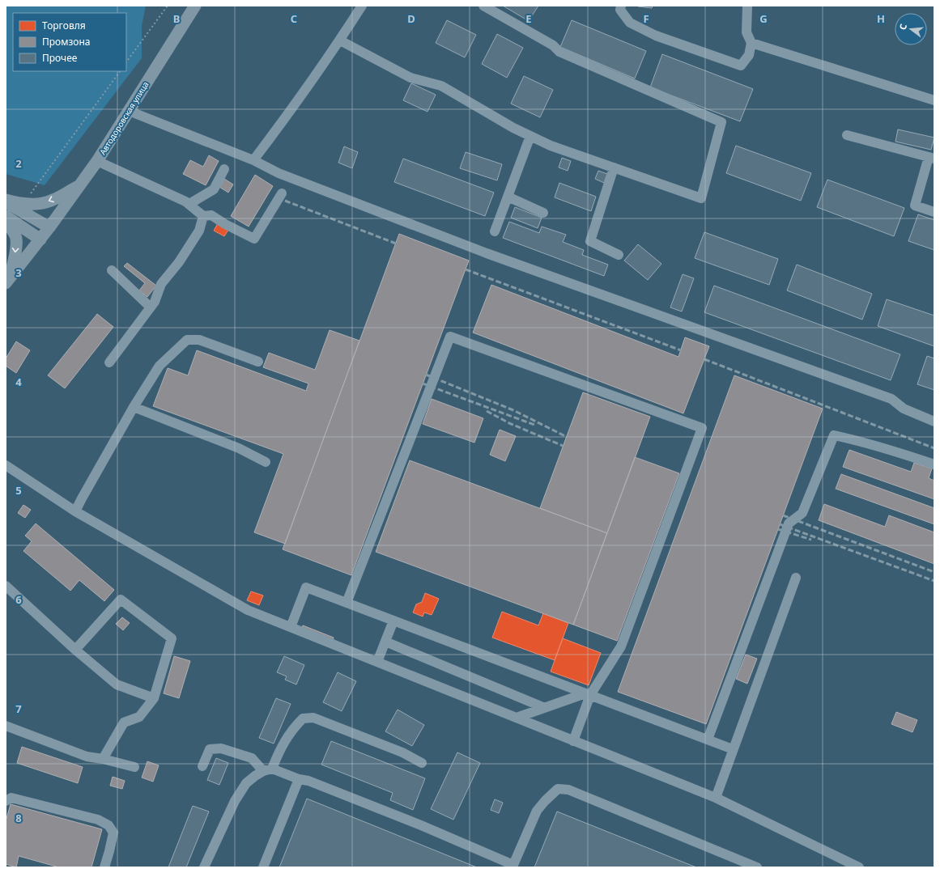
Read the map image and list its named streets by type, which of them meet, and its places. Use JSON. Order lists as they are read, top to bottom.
{
  "streets": {
    "main road": ["Автодоровская улица"]
  },
  "legend": ["Торговля", "Промзона", "Прочее"],
  "north": "left",
  "grid": {
    "columns": [
      "B",
      "C",
      "D",
      "E",
      "F",
      "G",
      "H"
    ],
    "rows": [
      "2",
      "3",
      "4",
      "5",
      "6",
      "7",
      "8"
    ]
  }
}
